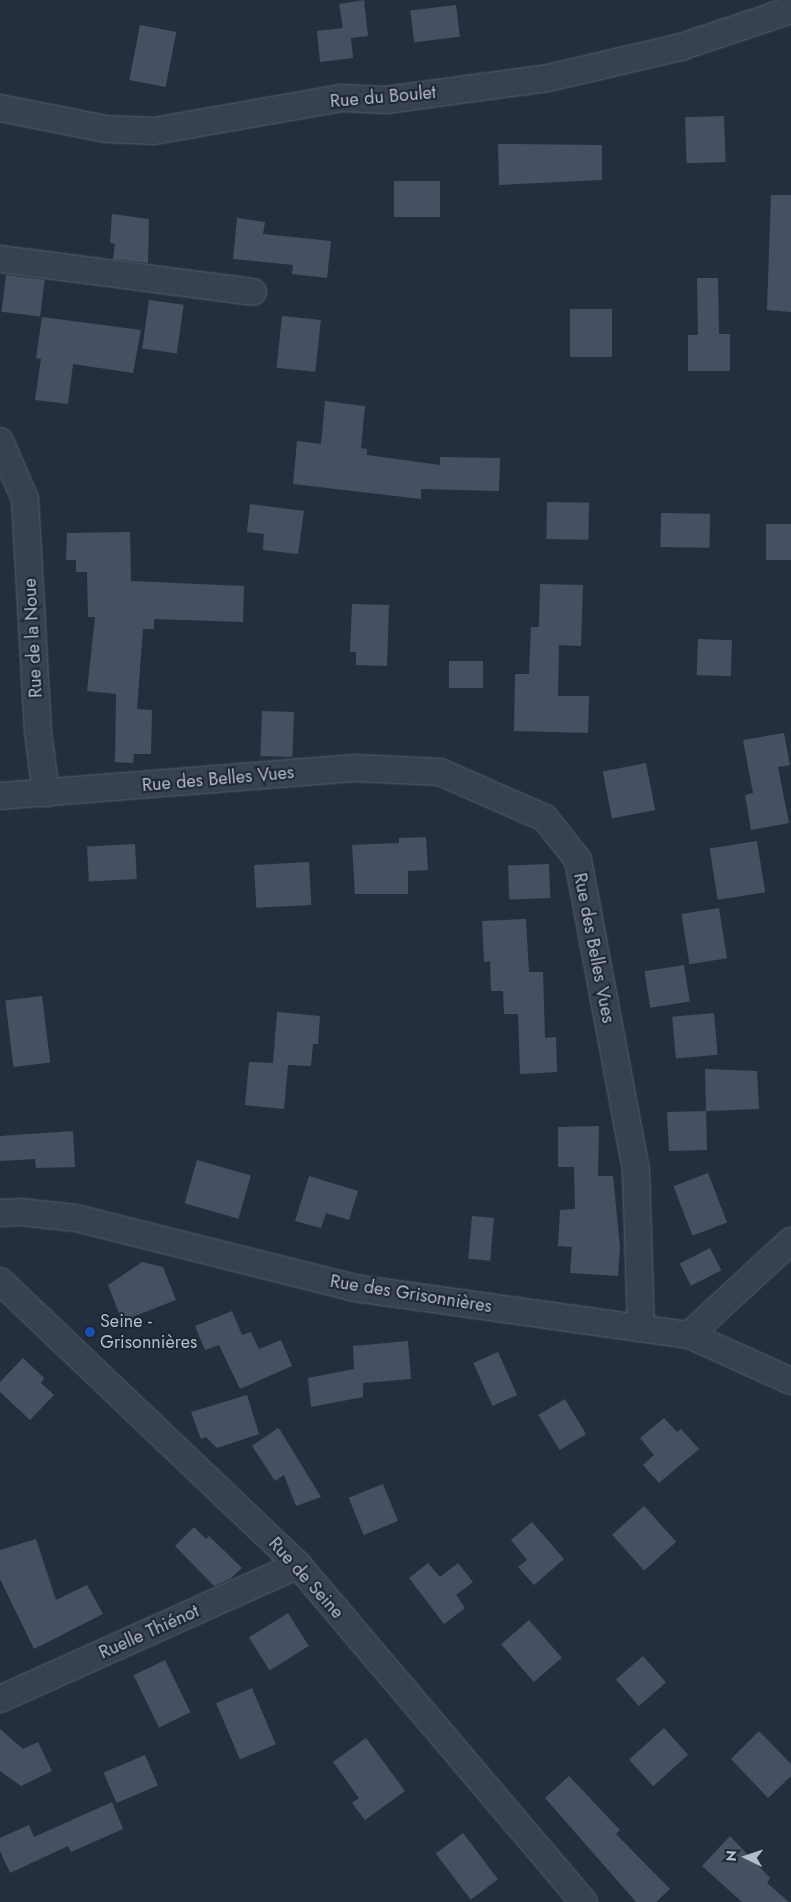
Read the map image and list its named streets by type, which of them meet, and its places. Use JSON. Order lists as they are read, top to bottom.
{
  "streets": {
    "street": [
      "Rue du Boulet",
      "Rue de la Noue",
      "Rue des Belles Vues",
      "Rue des Grisonnières",
      "Rue de Seine",
      "Ruelle Thiénot"
    ]
  },
  "crossings": [
    ["Rue de la Noue", "Rue des Belles Vues"],
    ["Rue des Belles Vues", "Rue des Grisonnières"],
    ["Rue de Seine", "Ruelle Thiénot"]
  ],
  "places": ["Seine - Grisonnières"],
  "north": "left"
}
